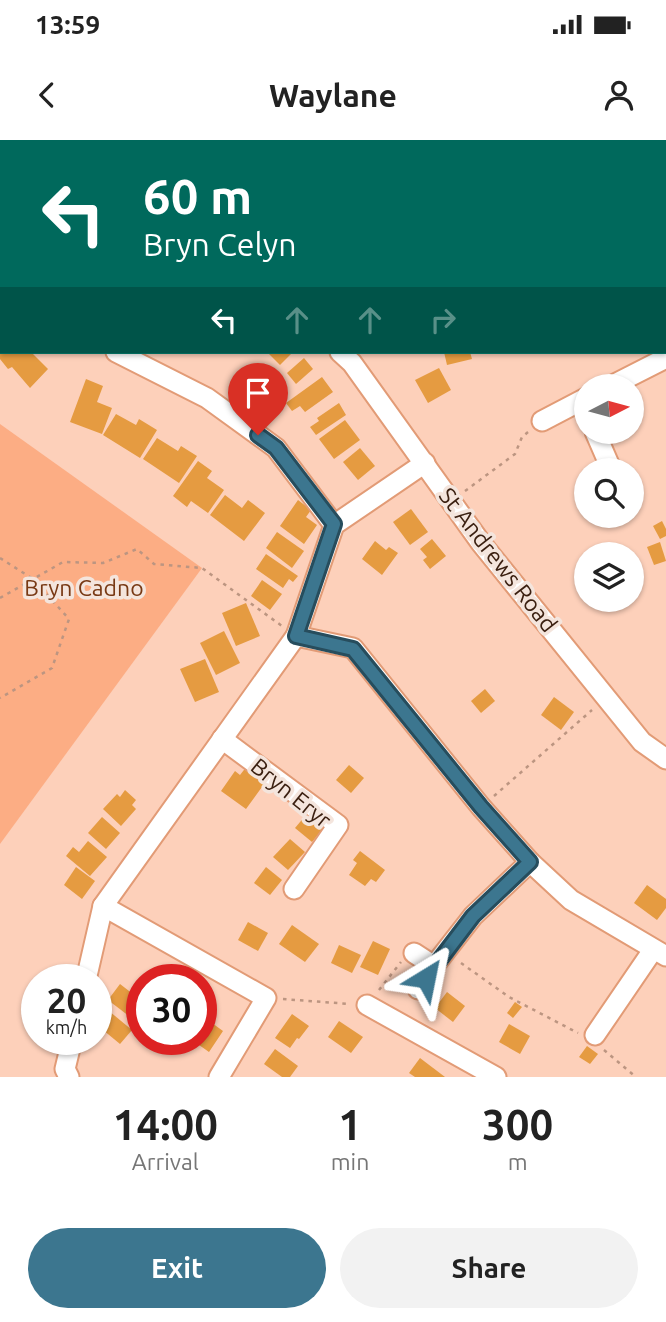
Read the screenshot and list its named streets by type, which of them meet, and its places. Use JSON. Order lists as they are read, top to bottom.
{
  "streets": {
    "street": ["St Andrews Road", "Bryn Eryr"]
  },
  "parks": ["Bryn Cadno"],
  "north": "right",
  "page": {
    "status": "13:59",
    "header": "Waylane",
    "turn": ["60 m", "Bryn Celyn"],
    "speed": "20 km/h",
    "limit": "30",
    "eta": [
      "14:00",
      "Arrival",
      "1",
      "min",
      "300",
      "m"
    ],
    "buttons": ["Exit", "Share"]
  }
}
